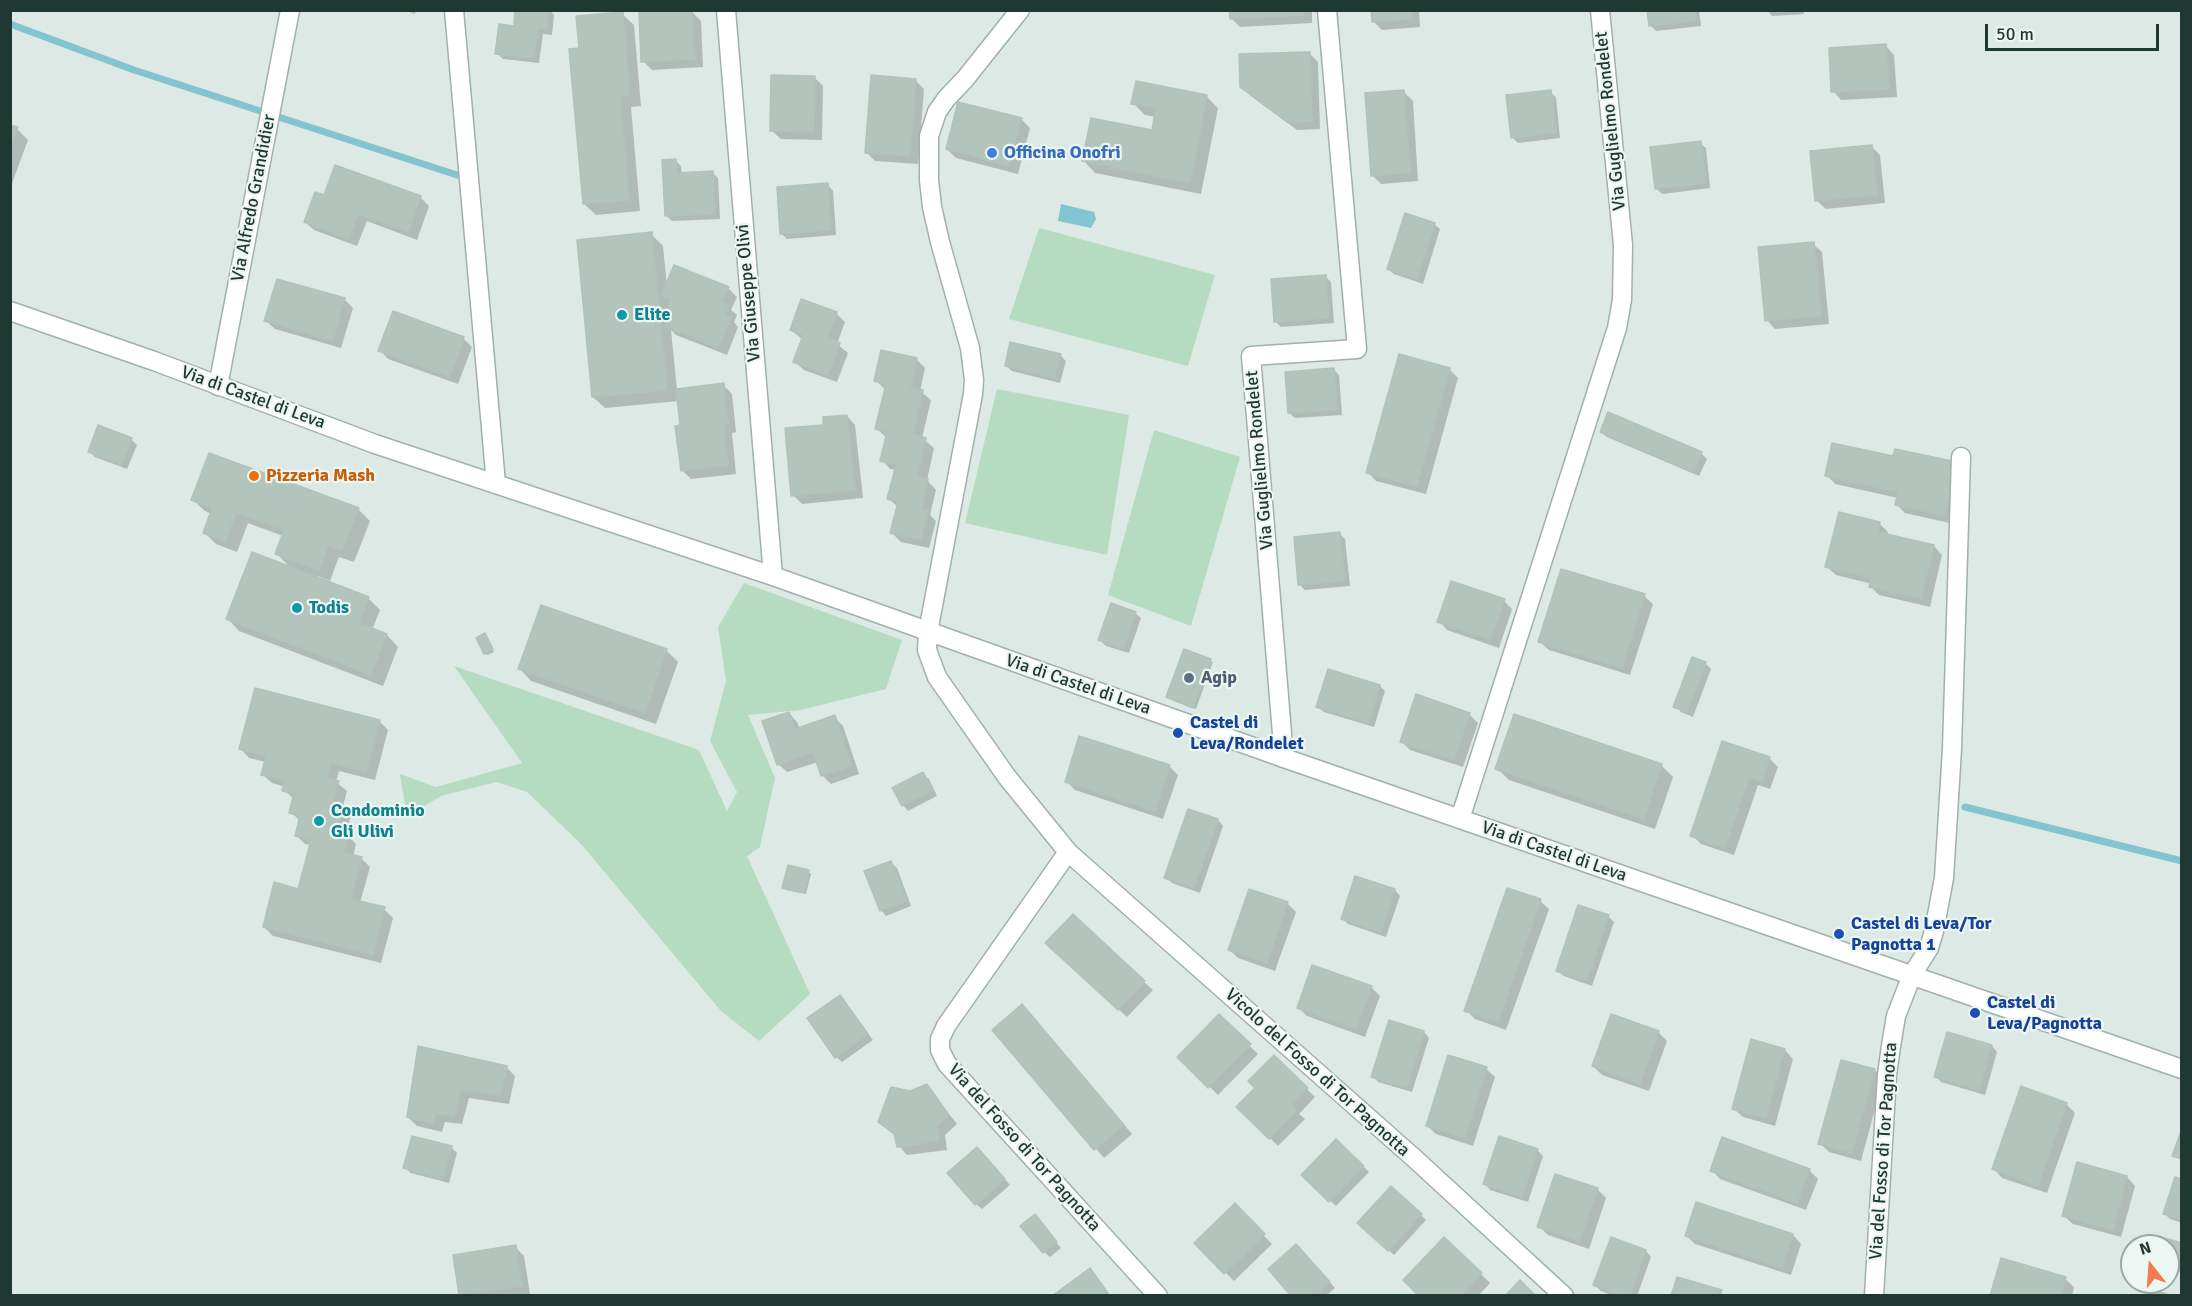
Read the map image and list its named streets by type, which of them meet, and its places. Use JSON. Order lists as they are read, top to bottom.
{
  "streets": {
    "street": [
      "Via Guglielmo Rondelet",
      "Via Alfredo Grandidier",
      "Via Giuseppe Olivi",
      "Via di Castel di Leva",
      "Vicolo del Fosso di Tor Pagnotta",
      "Via del Fosso di Tor Pagnotta"
    ]
  },
  "crossings": [
    ["Via Guglielmo Rondelet", "Via di Castel di Leva"],
    ["Via Alfredo Grandidier", "Via di Castel di Leva"],
    ["Via Giuseppe Olivi", "Via di Castel di Leva"],
    ["Via di Castel di Leva", "Via del Fosso di Tor Pagnotta"],
    ["Vicolo del Fosso di Tor Pagnotta", "Via del Fosso di Tor Pagnotta"]
  ],
  "places": [
    "Officina Onofri",
    "Elite",
    "Pizzeria Mash",
    "Todis",
    "Agip",
    "Castel di Leva/Rondelet",
    "Condominio Gli Ulivi",
    "Castel di Leva/Tor Pagnotta 1",
    "Castel di Leva/Pagnotta"
  ],
  "scale_bar": "50 m",
  "north": "top"
}
